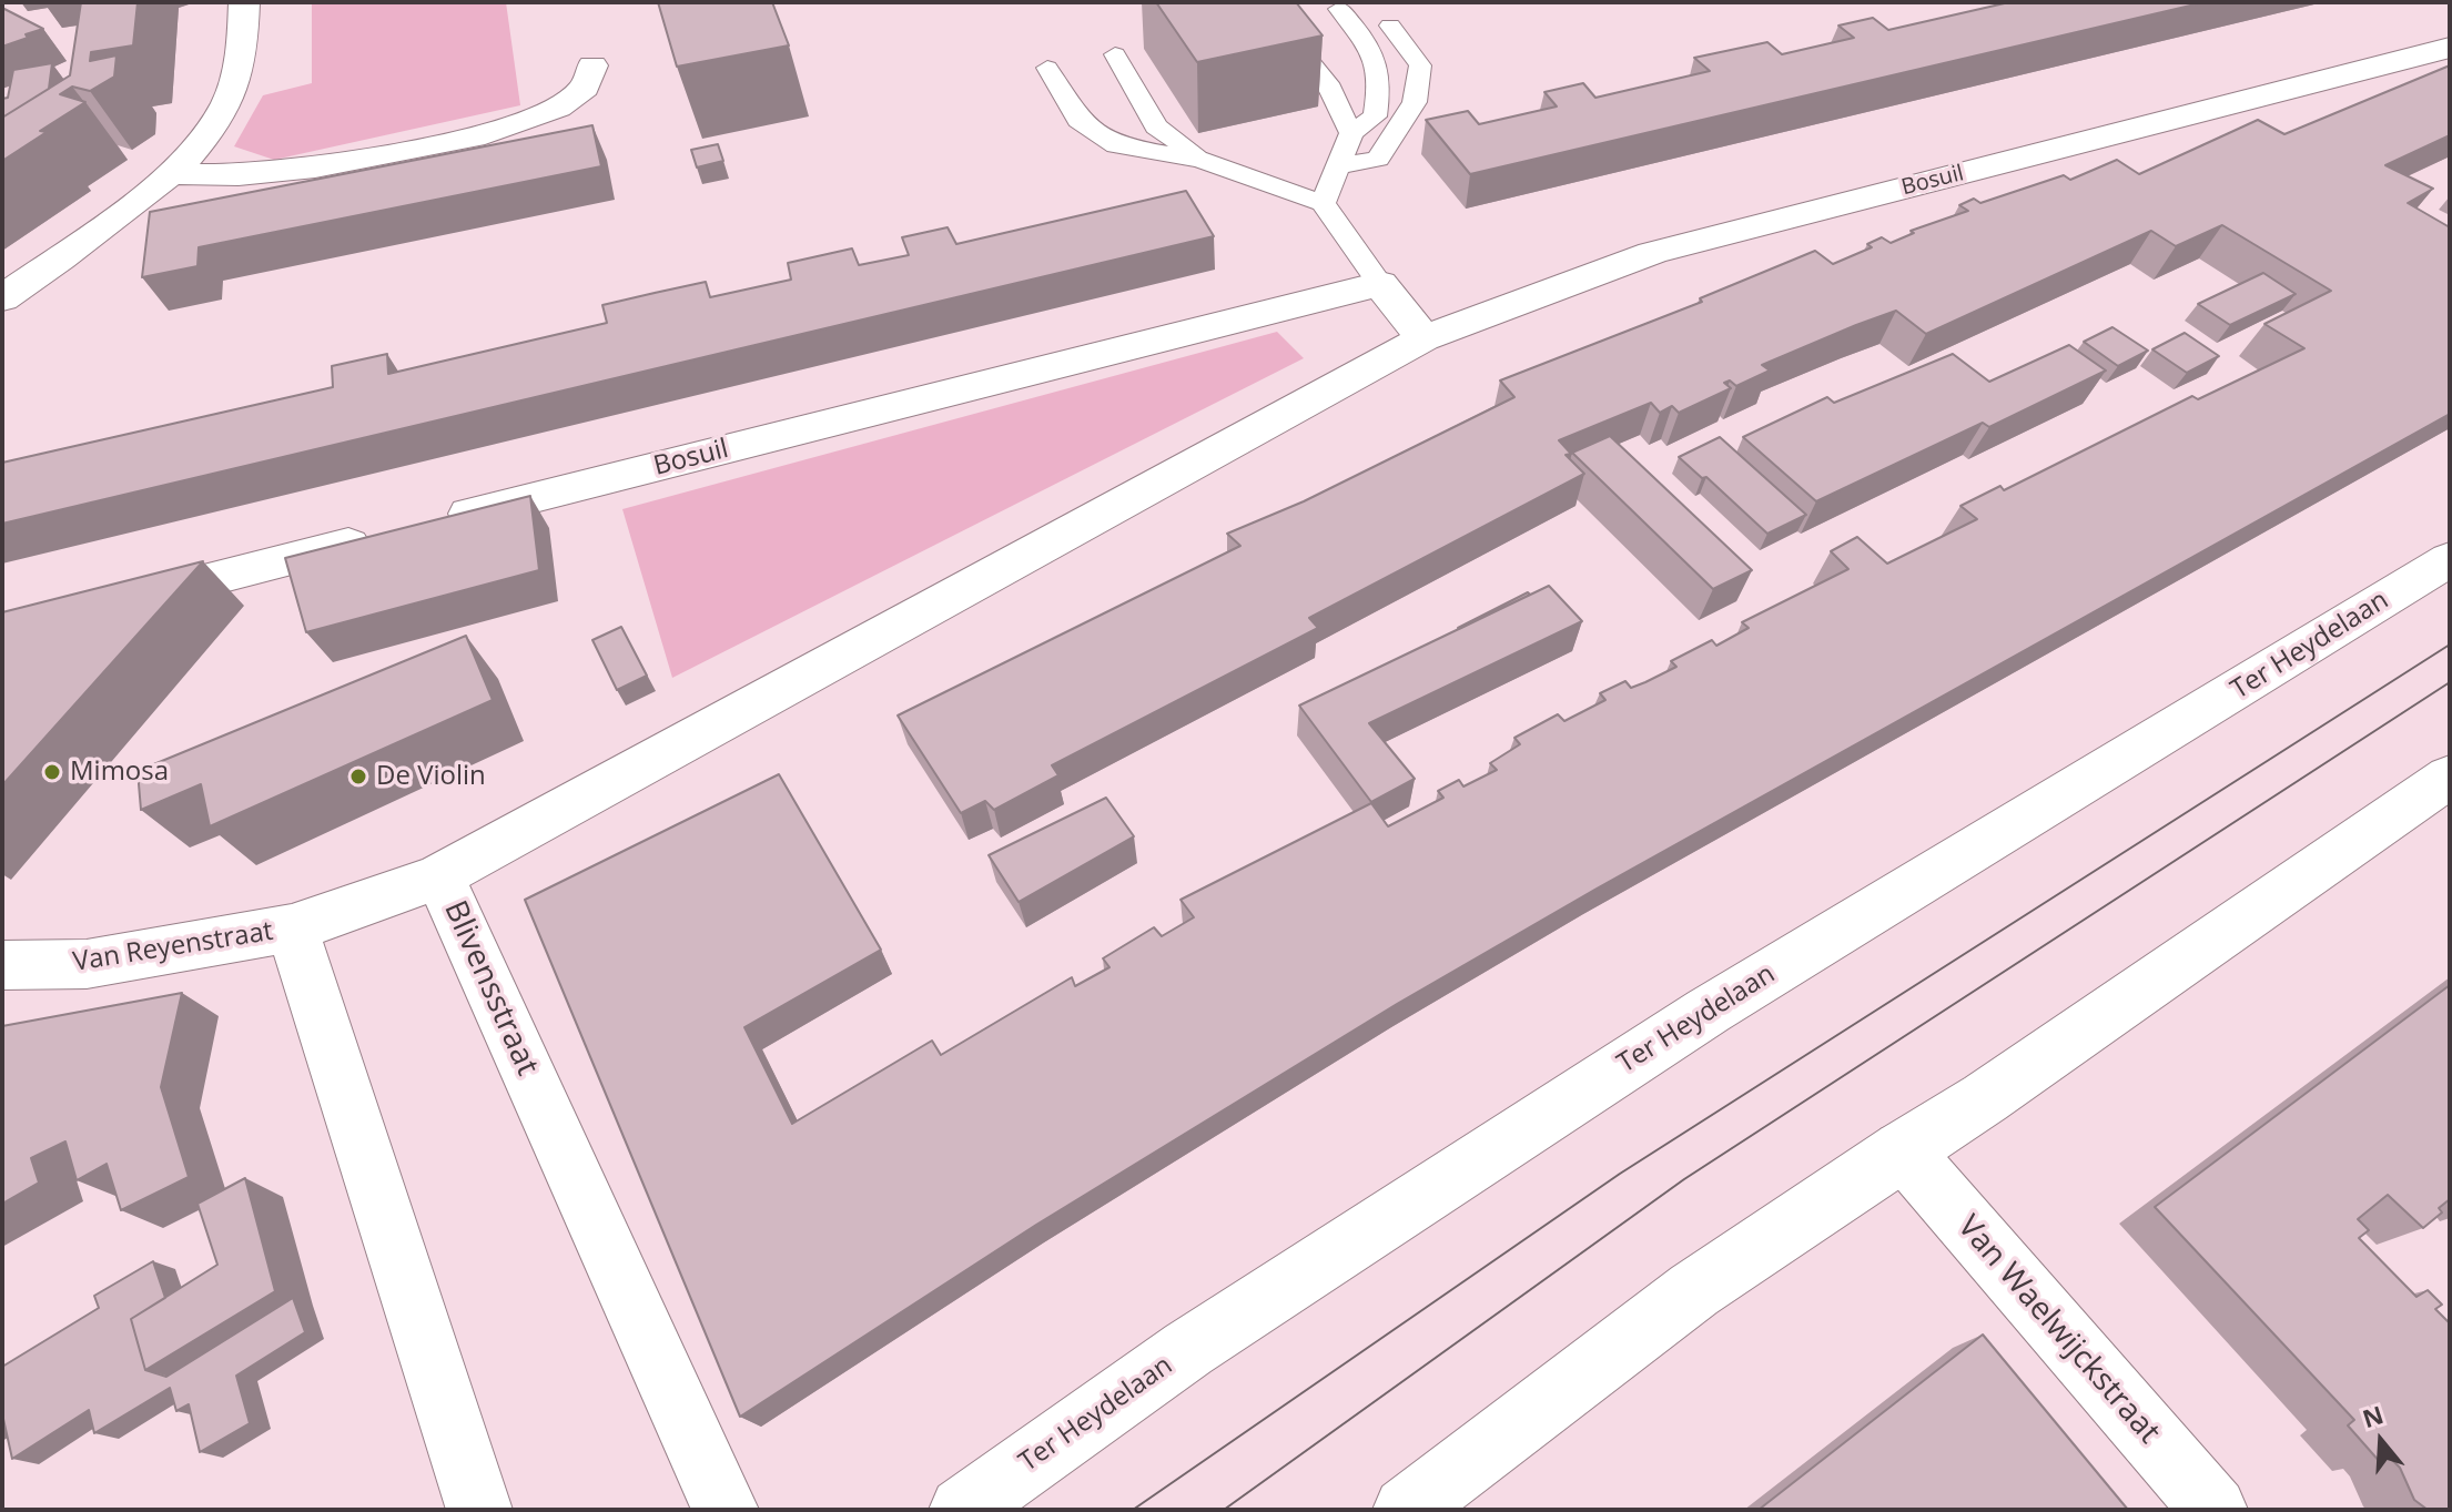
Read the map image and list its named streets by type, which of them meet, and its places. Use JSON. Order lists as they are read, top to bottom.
{
  "streets": {
    "street": [
      "Bosuil",
      "Ter Heydelaan",
      "Van Reyenstraat",
      "Blivensstraat",
      "Van Waelwijckstraat"
    ]
  },
  "crossings": [
    ["Bosuil", "Blivensstraat"],
    ["Van Reyenstraat", "Blivensstraat"]
  ],
  "places": ["Mimosa", "De Violin"],
  "north": "top"
}
